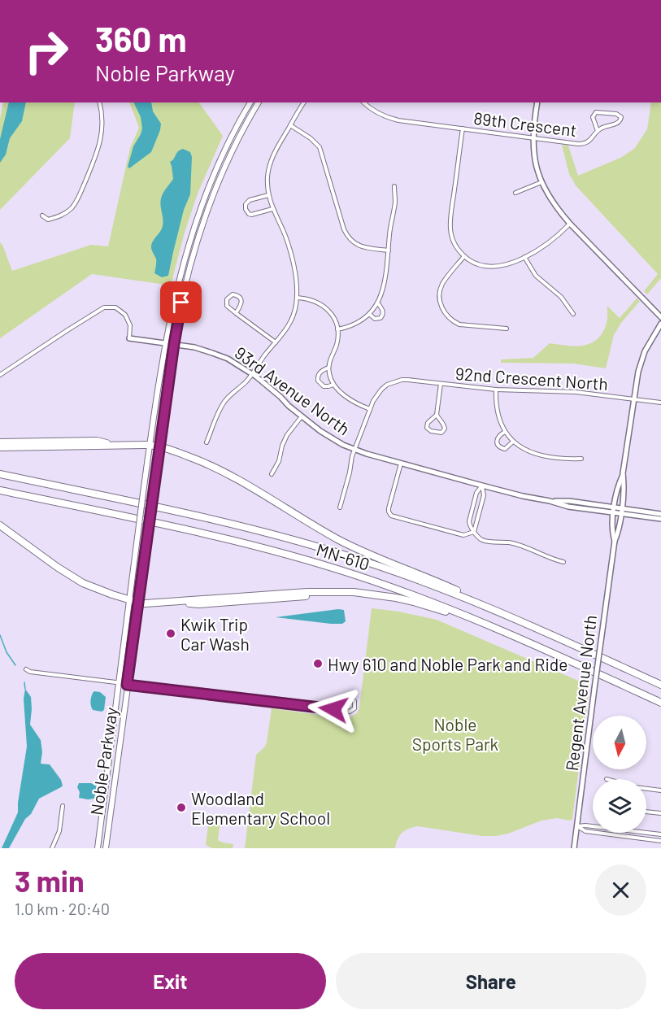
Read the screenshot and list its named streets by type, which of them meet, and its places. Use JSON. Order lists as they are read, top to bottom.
{
  "streets": {
    "highway": ["MN-610"],
    "main road": ["Noble Parkway"],
    "street": [
      "89th Crescent",
      "92nd Crescent North",
      "93rd Avenue North",
      "Regent Avenue North"
    ]
  },
  "crossings": [
    ["93rd Avenue North", "Regent Avenue North"],
    ["93rd Avenue North", "Noble Parkway"]
  ],
  "parks": ["Noble Sports Park"],
  "places": ["Kwik Trip Car Wash", "Hwy 610 and Noble Park and Ride", "Woodland Elementary School"],
  "north": "bottom",
  "page": {
    "turn": ["360 m", "Noble Parkway"],
    "heading": ["3 min", "1.0 km · 20:40"],
    "buttons": ["Exit", "Share"]
  }
}
